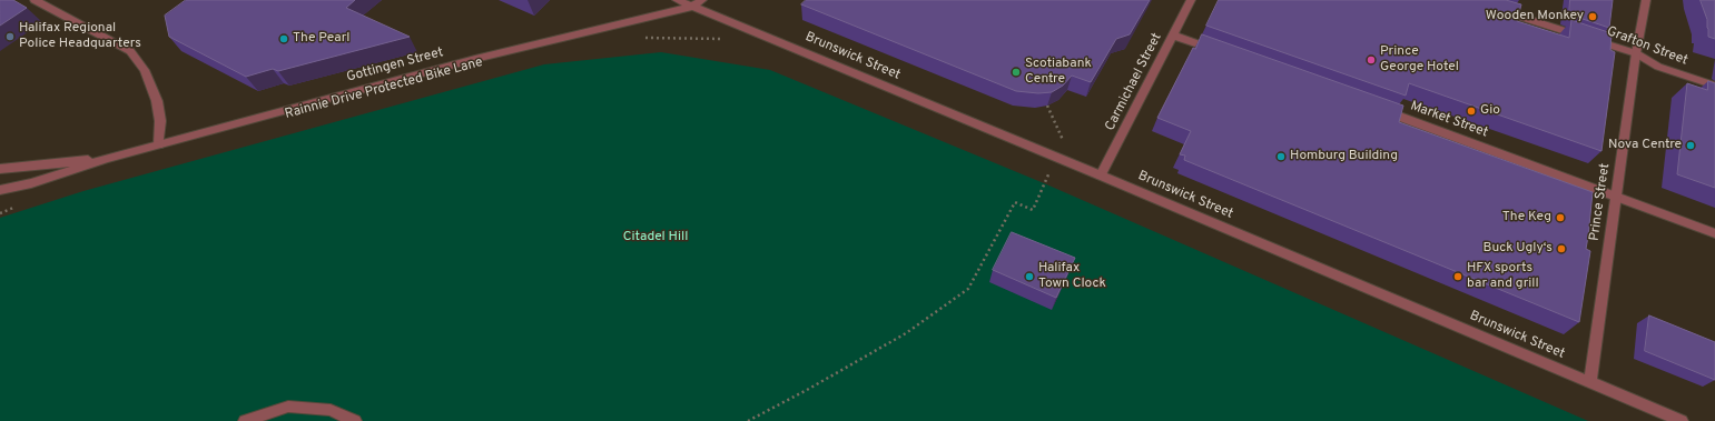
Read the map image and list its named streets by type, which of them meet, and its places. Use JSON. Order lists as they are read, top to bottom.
{
  "streets": {
    "street": [
      "Grafton Street",
      "Brunswick Street",
      "Gottingen Street",
      "Carmichael Street",
      "Market Street",
      "Prince Street"
    ]
  },
  "crossings": [
    ["Grafton Street", "Prince Street"],
    ["Brunswick Street", "Gottingen Street"],
    ["Brunswick Street", "Carmichael Street"],
    ["Brunswick Street", "Prince Street"],
    ["Market Street", "Prince Street"]
  ],
  "parks": ["Citadel Hill"],
  "places": [
    "Wooden Monkey",
    "Halifax Regional Police Headquarters",
    "The Pearl",
    "Prince George Hotel",
    "Scotiabank Centre",
    "Gio",
    "Nova Centre",
    "Homburg Building",
    "The Keg",
    "Buck Ugly‘s",
    "Halifax Town Clock",
    "HFX sports bar and grill"
  ]
}
